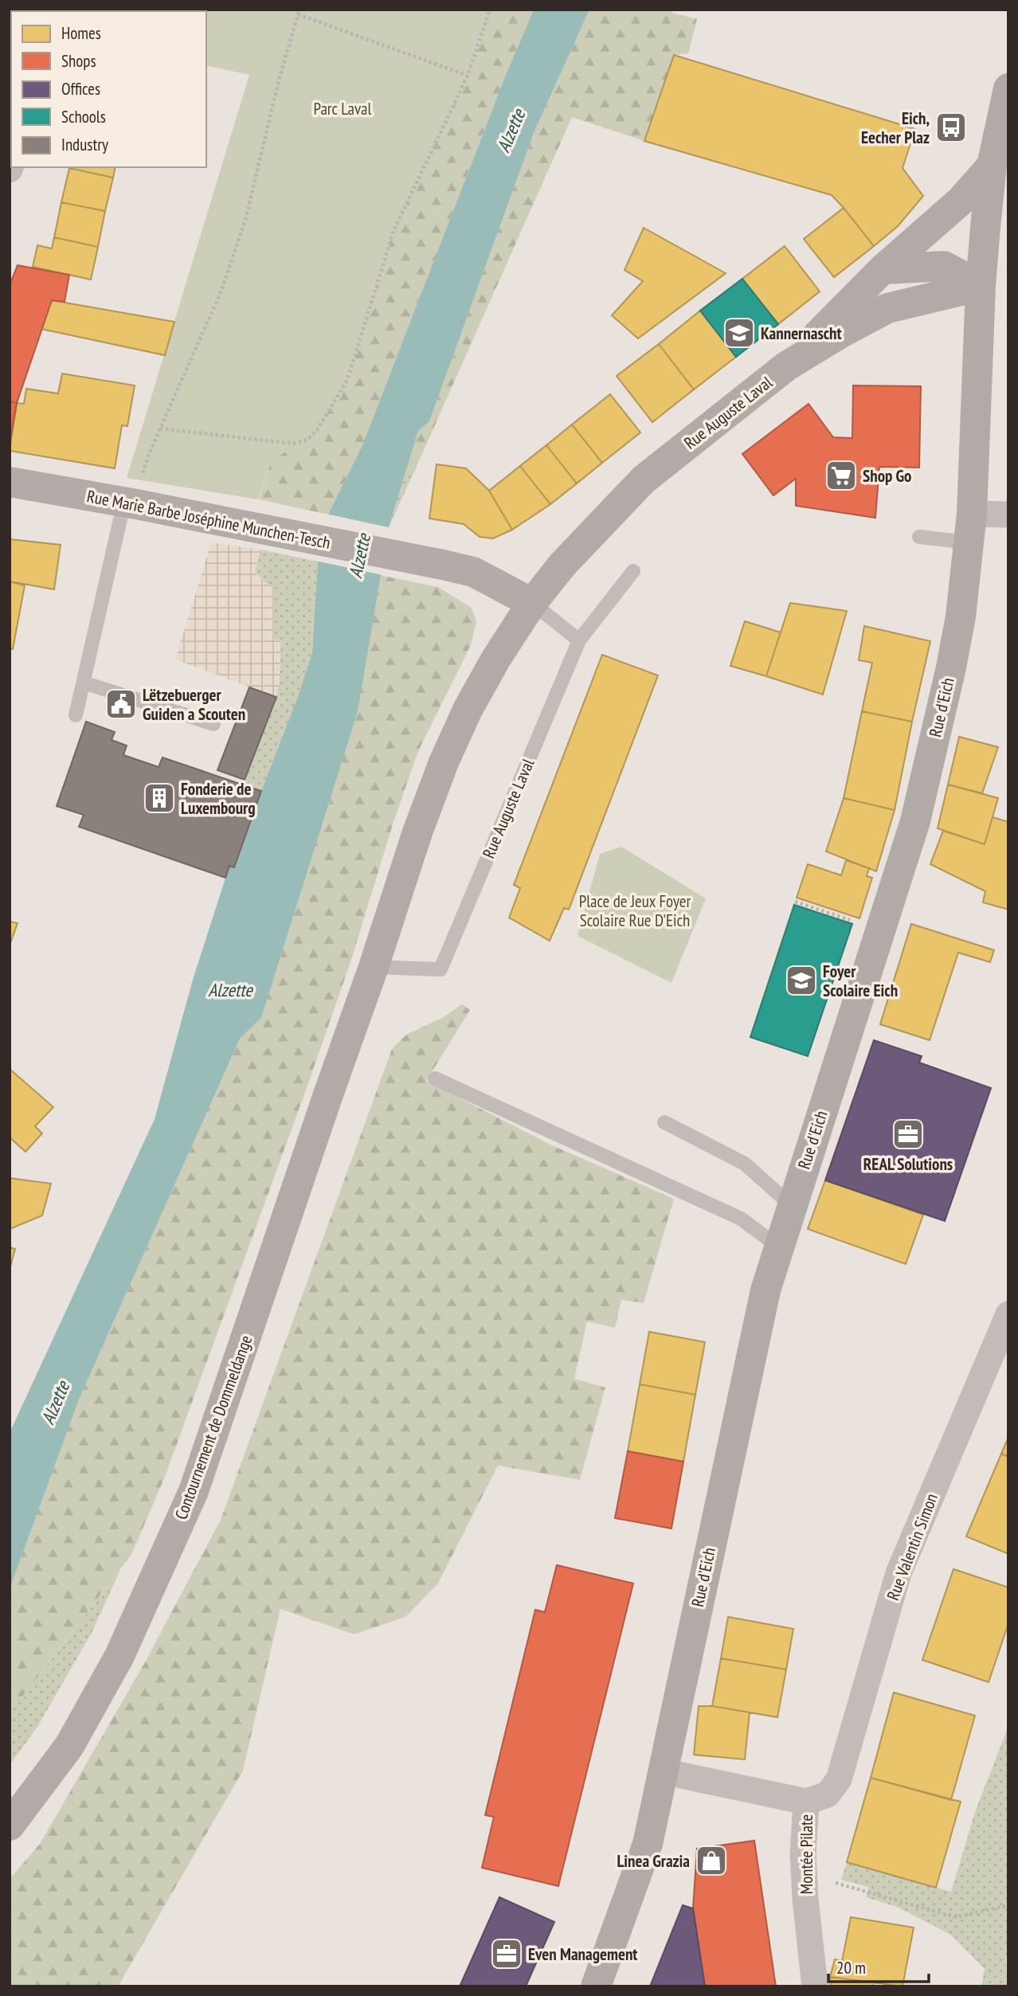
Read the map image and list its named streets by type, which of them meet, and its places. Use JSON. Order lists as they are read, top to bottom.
{
  "streets": {
    "main road": [
      "Rue Auguste Laval",
      "Rue Marie Barbe Joséphine Munchen-Tesch",
      "Rue d'Eich",
      "Contournement de Dommeldange"
    ],
    "street": ["Rue Valentin Simon", "Montée Pilate"]
  },
  "crossings": [
    ["Rue Auguste Laval", "Rue Marie Barbe Joséphine Munchen-Tesch"],
    ["Rue Auguste Laval", "Rue d'Eich"],
    ["Rue Auguste Laval", "Contournement de Dommeldange"],
    ["Rue d'Eich", "Montée Pilate"],
    ["Rue Valentin Simon", "Montée Pilate"]
  ],
  "water": ["Alzette"],
  "parks": ["Parc Laval", "Place de Jeux Foyer Scolaire Rue D'Eich"],
  "places": {
    "bus stop": ["Eich, Eecher Plaz"],
    "school or university": ["Kannernascht", "Foyer Scolaire Eich"],
    "supermarket": ["Shop Go"],
    "public building": ["Lëtzebuerger Guiden a Scouten"],
    "building": ["Fonderie de Luxembourg"],
    "office": ["REAL Solutions", "Even Management"],
    "shop": ["Linea Grazia"]
  },
  "legend": [
    "Homes",
    "Shops",
    "Offices",
    "Schools",
    "Industry"
  ],
  "scale_bar": "20 m"
}
